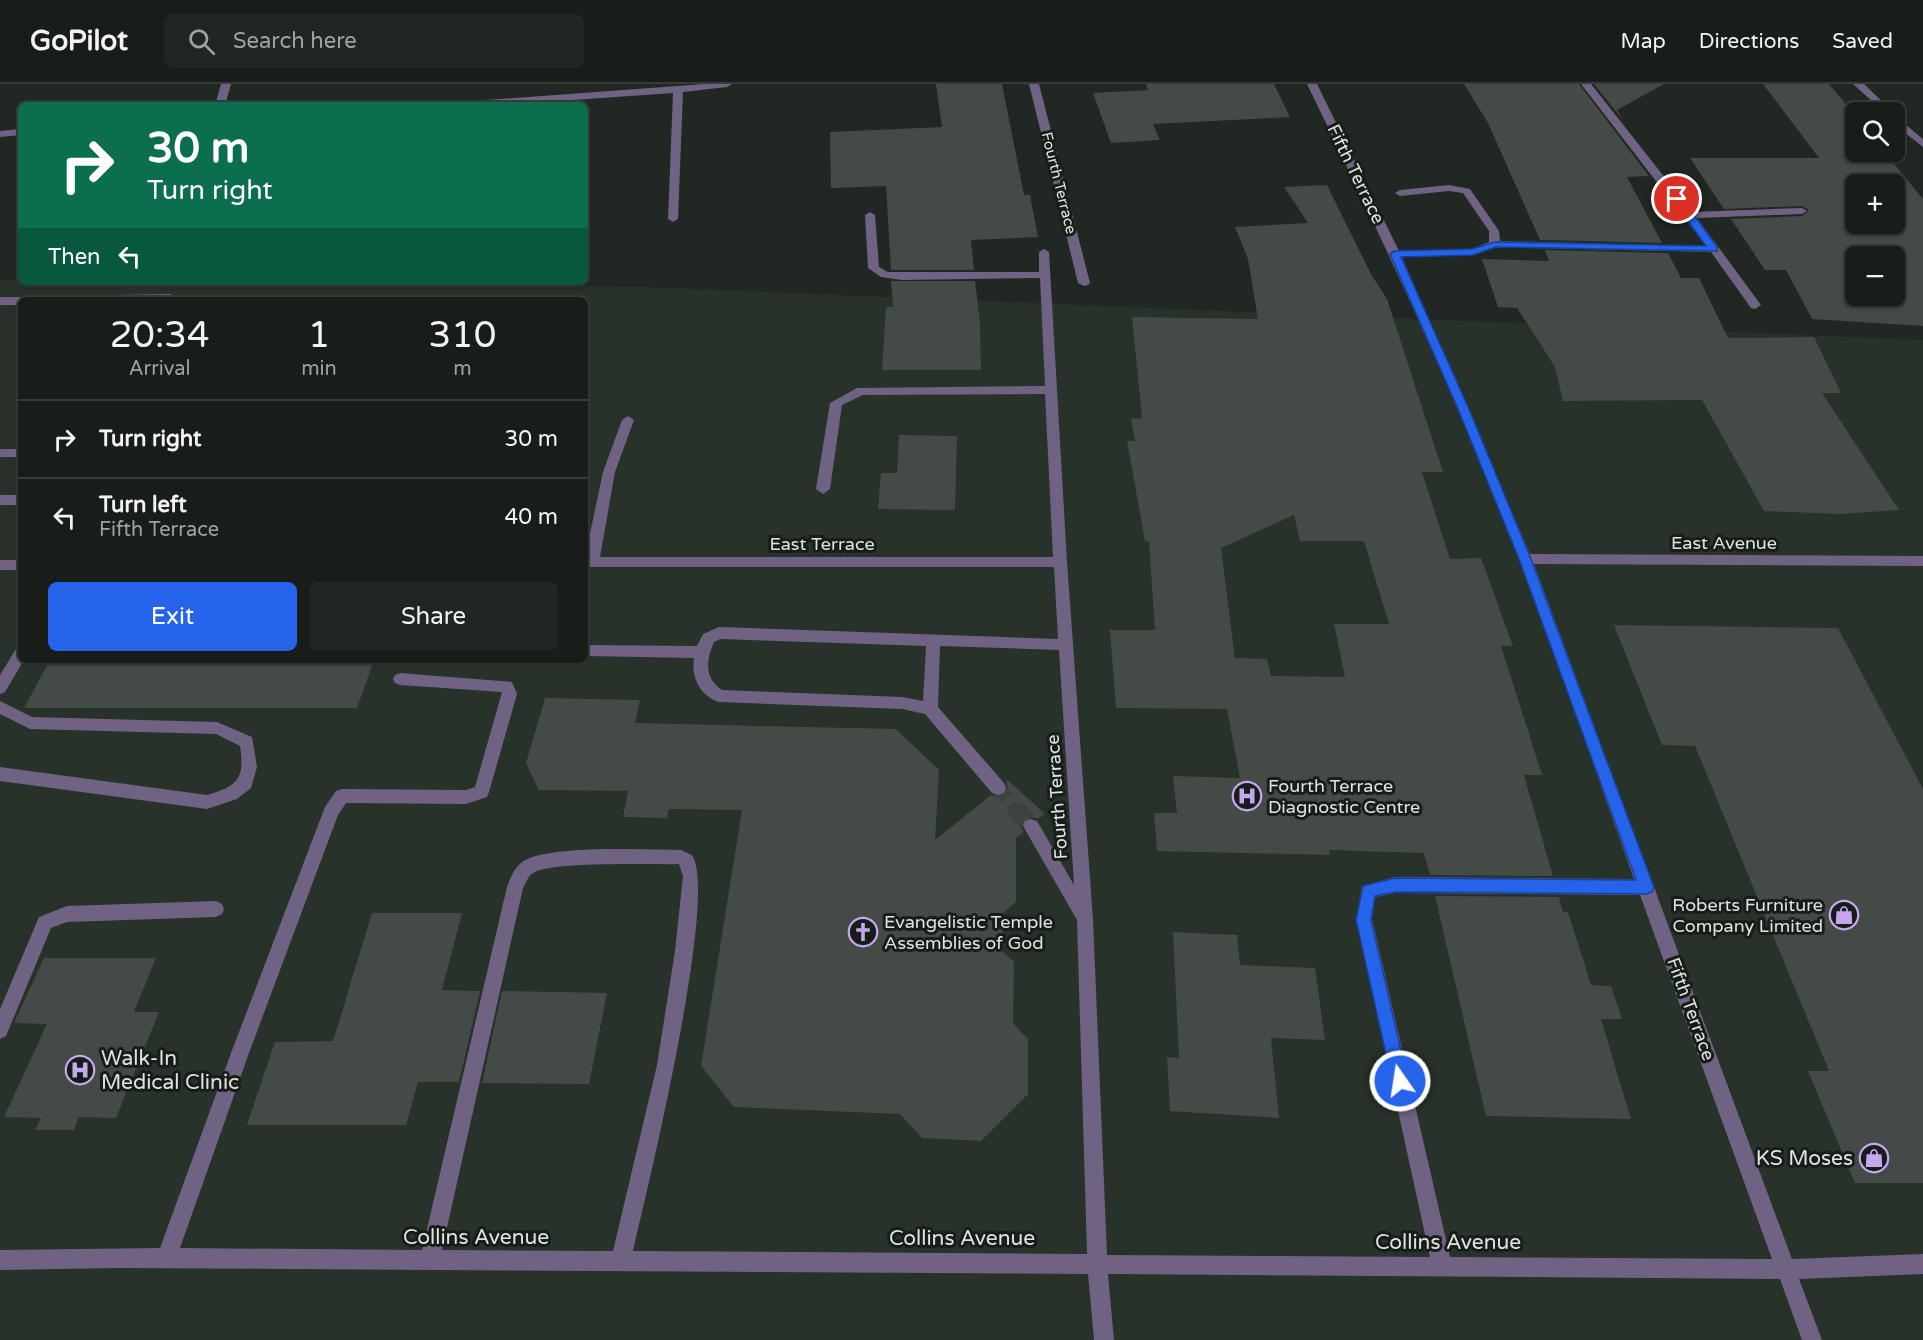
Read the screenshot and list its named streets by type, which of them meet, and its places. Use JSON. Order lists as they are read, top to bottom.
{
  "streets": {
    "street": [
      "Fifth Terrace",
      "Fourth Terrace",
      "East Avenue",
      "East Terrace",
      "Collins Avenue"
    ]
  },
  "crossings": [
    ["Fifth Terrace", "East Avenue"],
    ["Fifth Terrace", "Collins Avenue"],
    ["Fourth Terrace", "East Terrace"],
    ["Fourth Terrace", "Collins Avenue"]
  ],
  "places": {
    "hospital": ["Fourth Terrace Diagnostic Centre", "Walk-In Medical Clinic"],
    "shop": ["Roberts Furniture Company Limited", "KS Moses"],
    "church": ["Evangelistic Temple Assemblies of God"]
  },
  "page": {
    "header": "GoPilot",
    "search": "Search here",
    "nav": ["Map", "Directions", "Saved"],
    "map_buttons": ["+", "−"],
    "turn": ["30 m", "Turn right"],
    "then": "Then",
    "eta": [
      "20:34",
      "Arrival",
      "1",
      "min",
      "310",
      "m"
    ],
    "list": [
      {
        "name": "Turn right",
        "value": "30 m"
      },
      {
        "name": "Turn left",
        "note": "Fifth Terrace",
        "value": "40 m"
      }
    ],
    "buttons": ["Exit", "Share"]
  }
}
